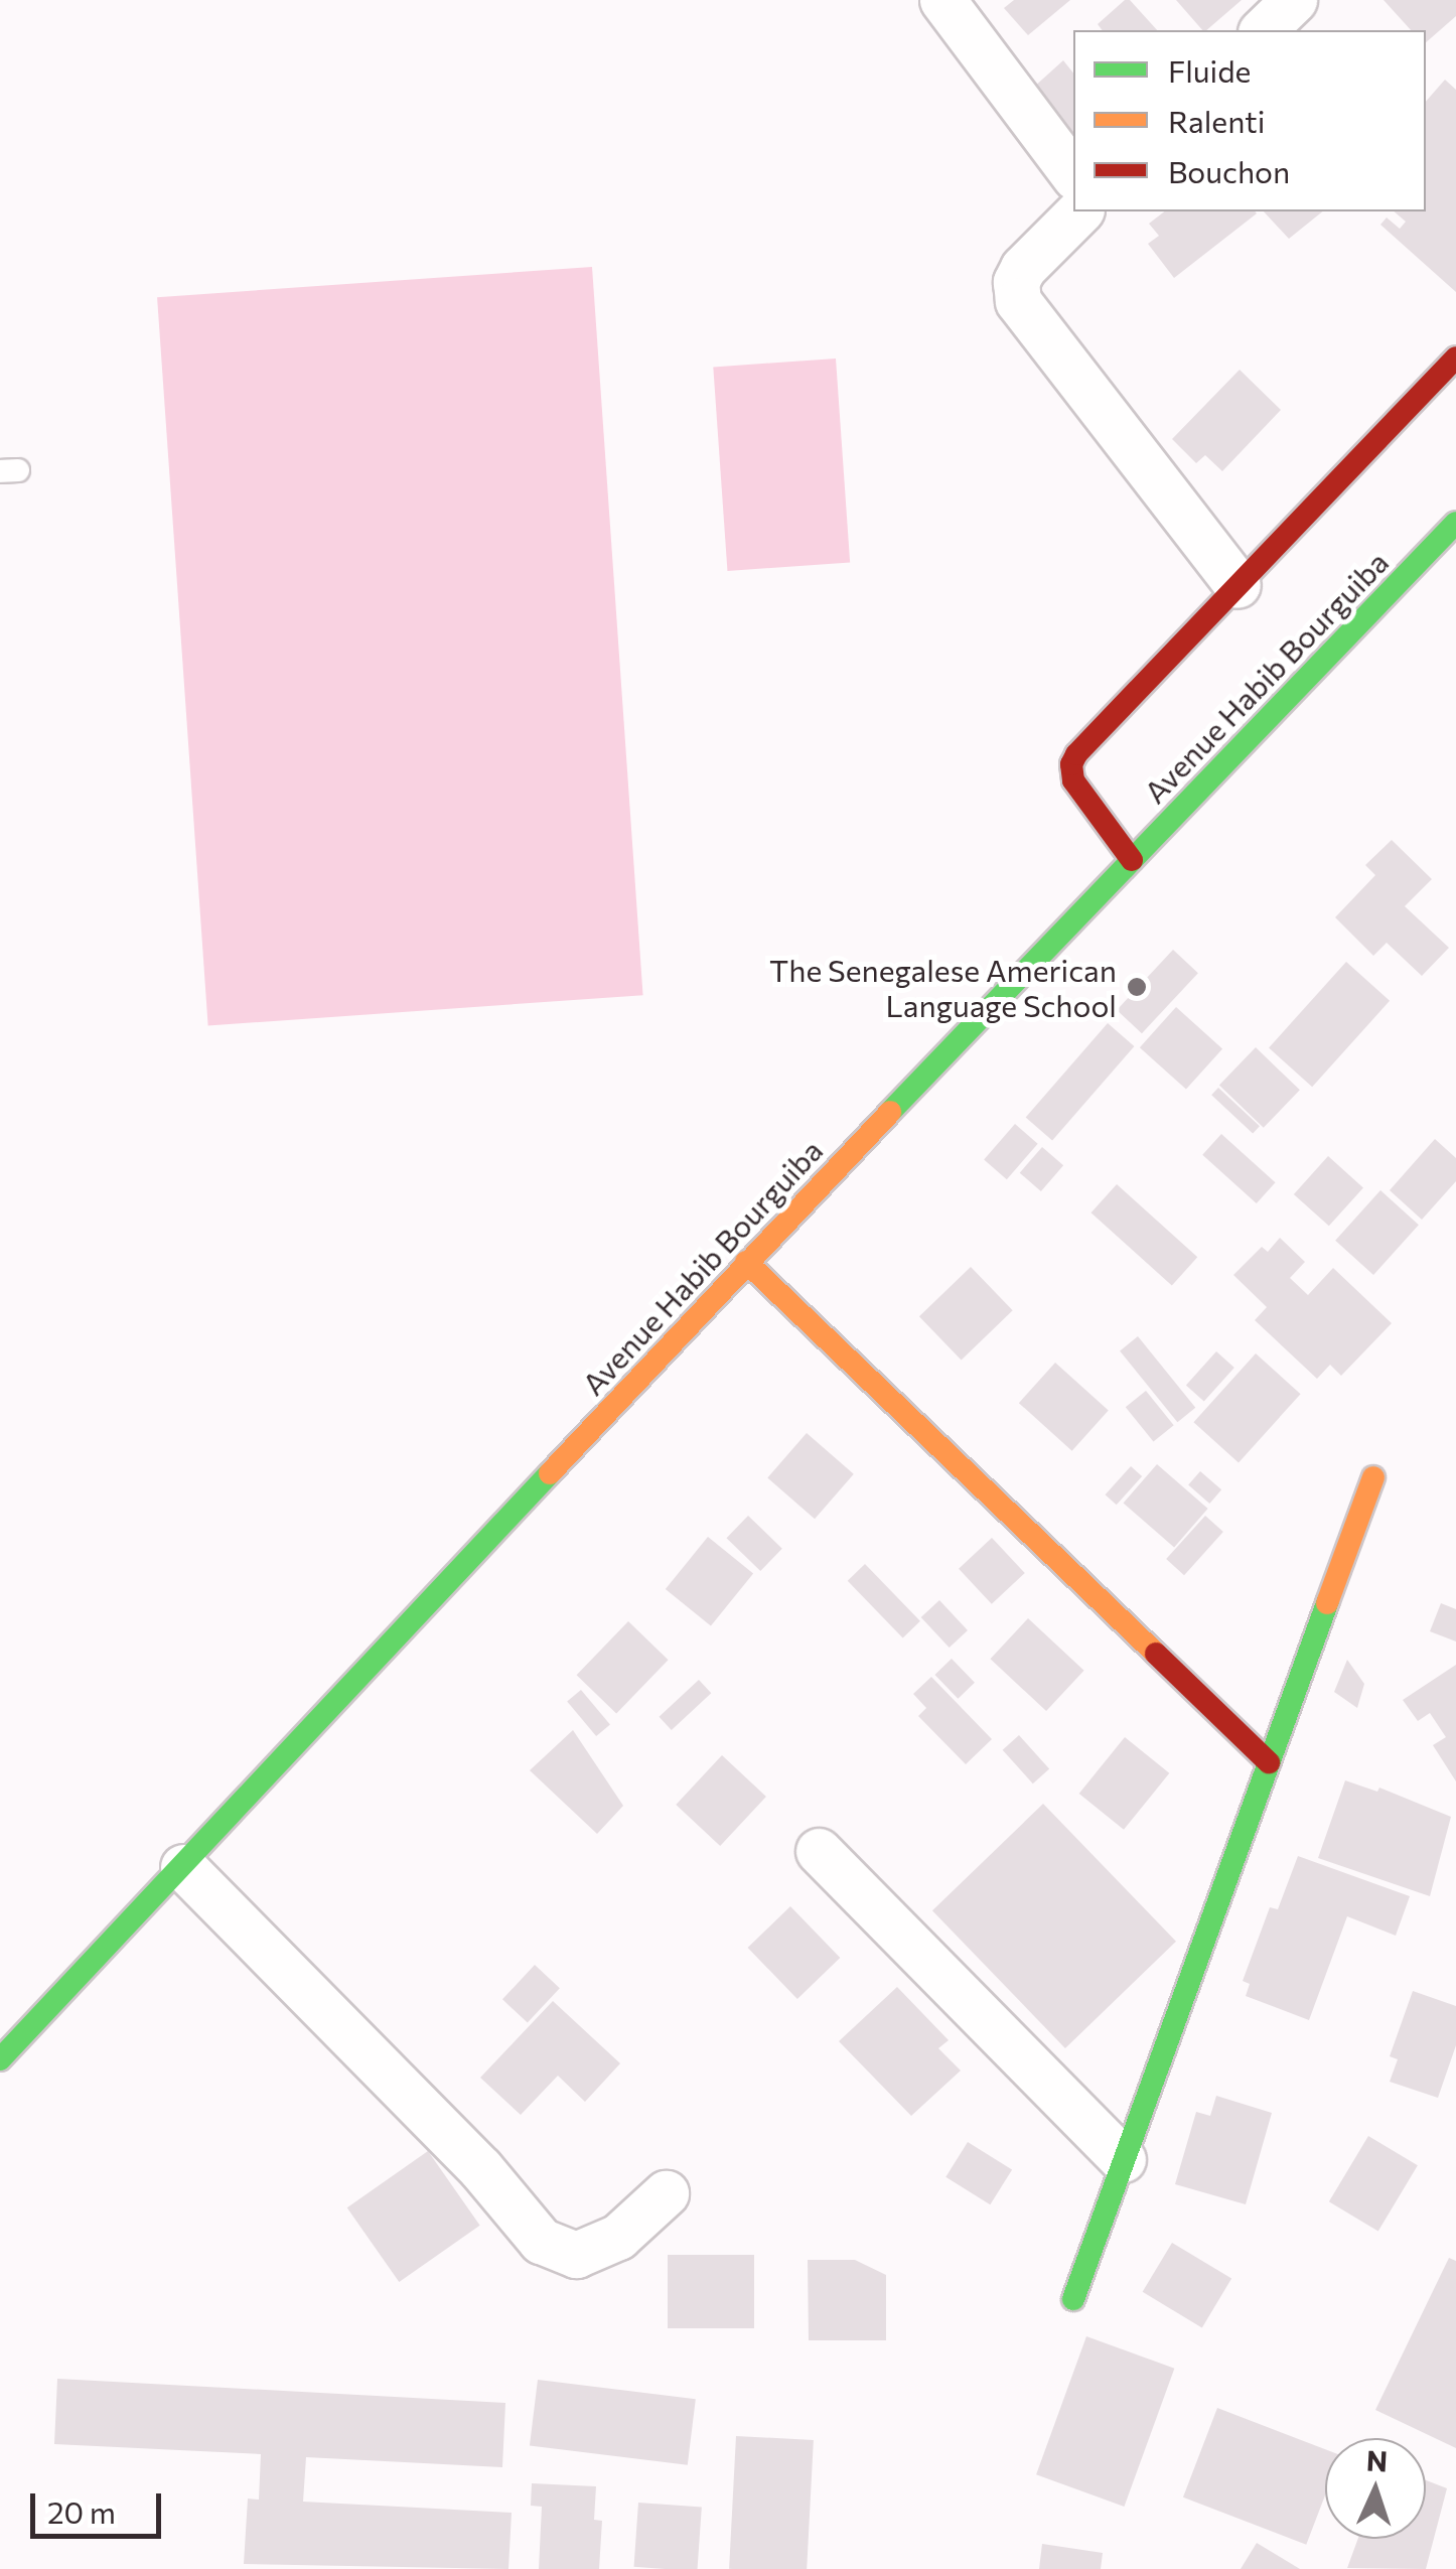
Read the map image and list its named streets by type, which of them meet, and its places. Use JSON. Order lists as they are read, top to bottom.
{
  "streets": {
    "street": ["Avenue Habib Bourguiba"]
  },
  "places": ["The Senegalese American Language School"],
  "legend": ["Fluide", "Ralenti", "Bouchon"],
  "scale_bar": "20 m",
  "north": "top"
}
